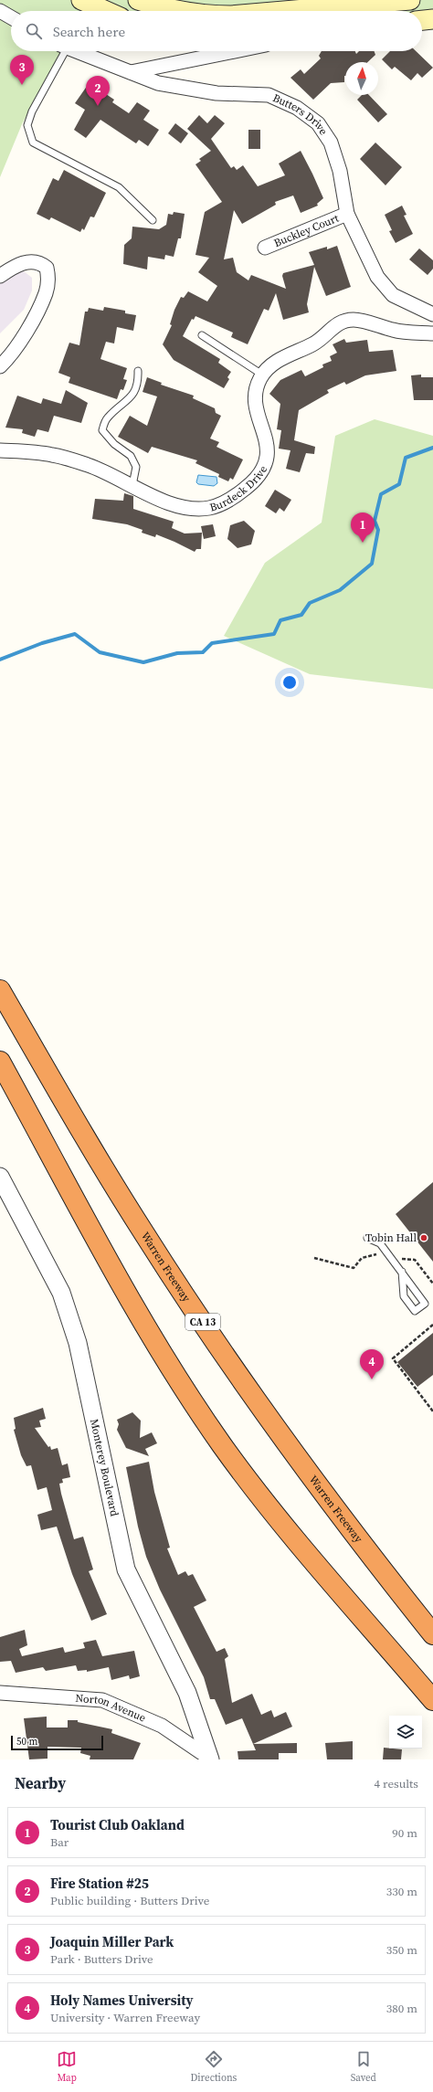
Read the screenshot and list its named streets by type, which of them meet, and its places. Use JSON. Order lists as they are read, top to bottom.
{
  "streets": {
    "highway": ["Warren Freeway", "CA 13"],
    "street": [
      "Butters Drive",
      "Buckley Court",
      "Burdeck Drive",
      "Monterey Boulevard",
      "Norton Avenue"
    ]
  },
  "crossings": [
    ["Butters Drive", "Buckley Court"],
    ["Monterey Boulevard", "Norton Avenue"]
  ],
  "places": ["Tobin Hall"],
  "scale_bar": "50 m",
  "north": "top",
  "page": {
    "search": "Search here",
    "pins": [
      "3",
      "2",
      "1",
      "4"
    ],
    "scale": "50 m",
    "heading": ["Nearby", "4 results"],
    "list": [
      {
        "mark": "1",
        "name": "Tourist Club Oakland",
        "note": "Bar",
        "value": "90 m"
      },
      {
        "mark": "2",
        "name": "Fire Station #25",
        "note": "Public building · Butters Drive",
        "value": "330 m"
      },
      {
        "mark": "3",
        "name": "Joaquin Miller Park",
        "note": "Park · Butters Drive",
        "value": "350 m"
      },
      {
        "mark": "4",
        "name": "Holy Names University",
        "note": "University · Warren Freeway",
        "value": "380 m"
      }
    ],
    "nav": ["Map", "Directions", "Saved"]
  }
}
